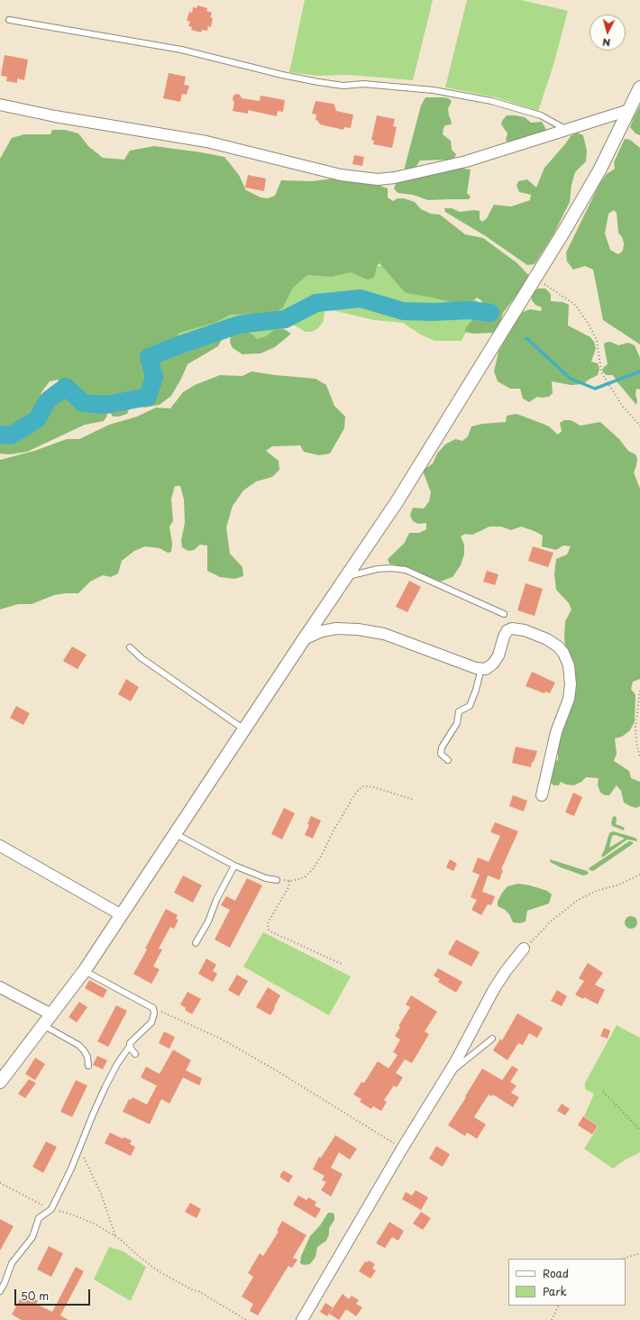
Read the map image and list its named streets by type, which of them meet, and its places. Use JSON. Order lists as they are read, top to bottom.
{
  "legend": ["Road", "Park"],
  "scale_bar": "50 m",
  "north": "bottom"
}
